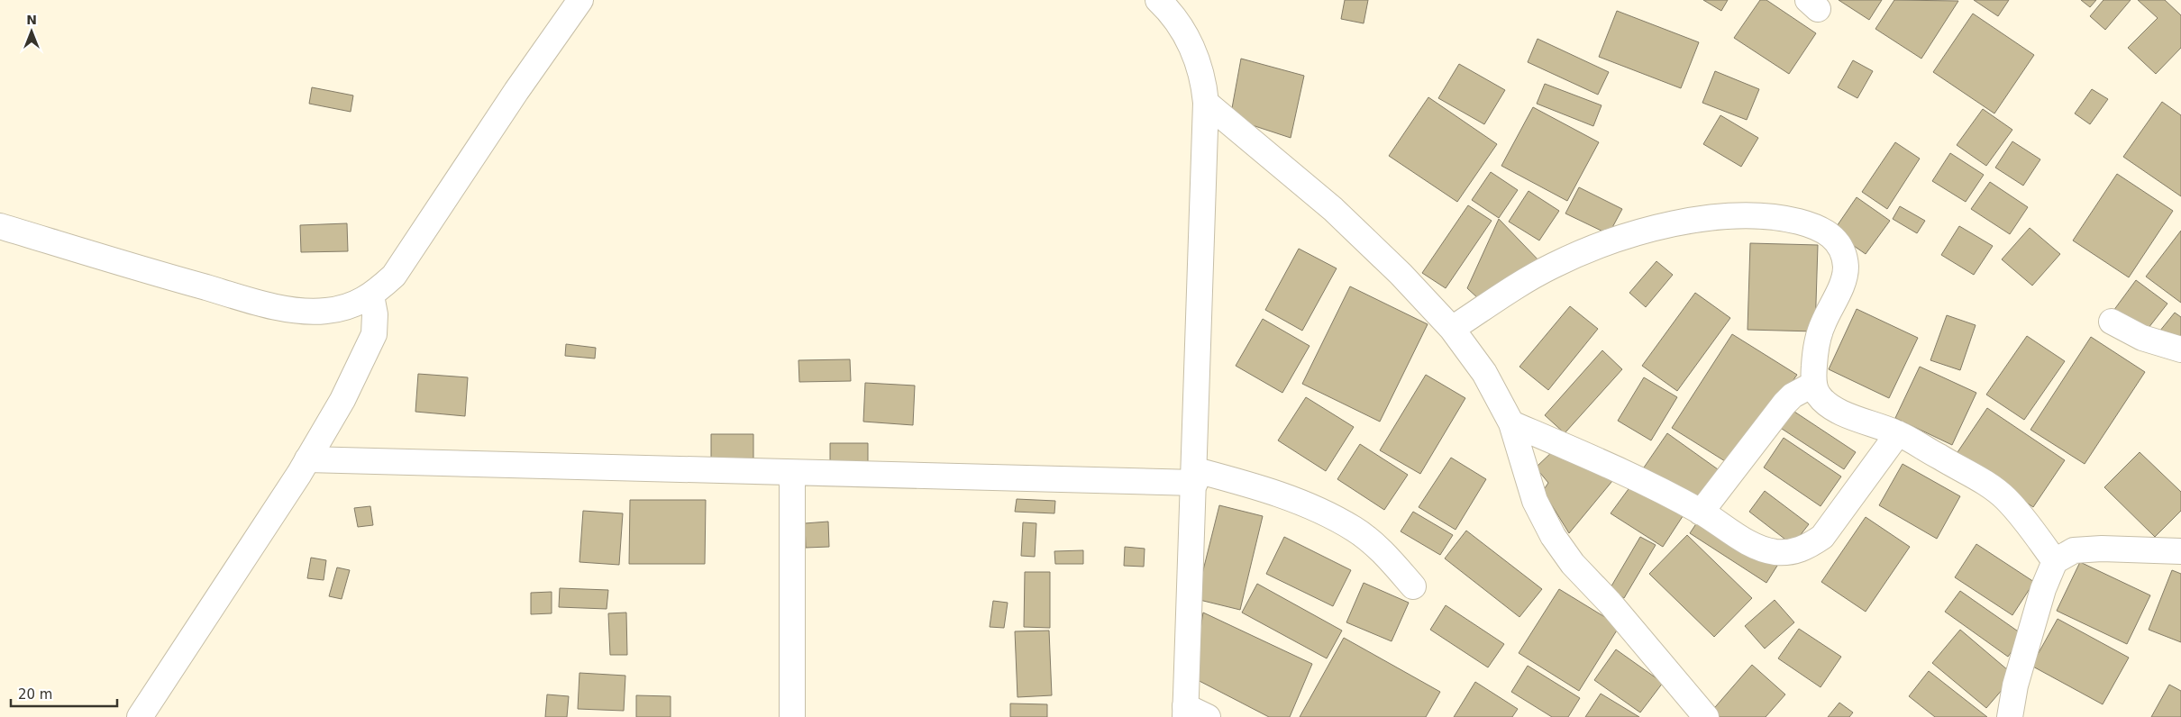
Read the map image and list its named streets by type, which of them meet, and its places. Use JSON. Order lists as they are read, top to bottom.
{
  "scale_bar": "20 m",
  "north": "top"
}
